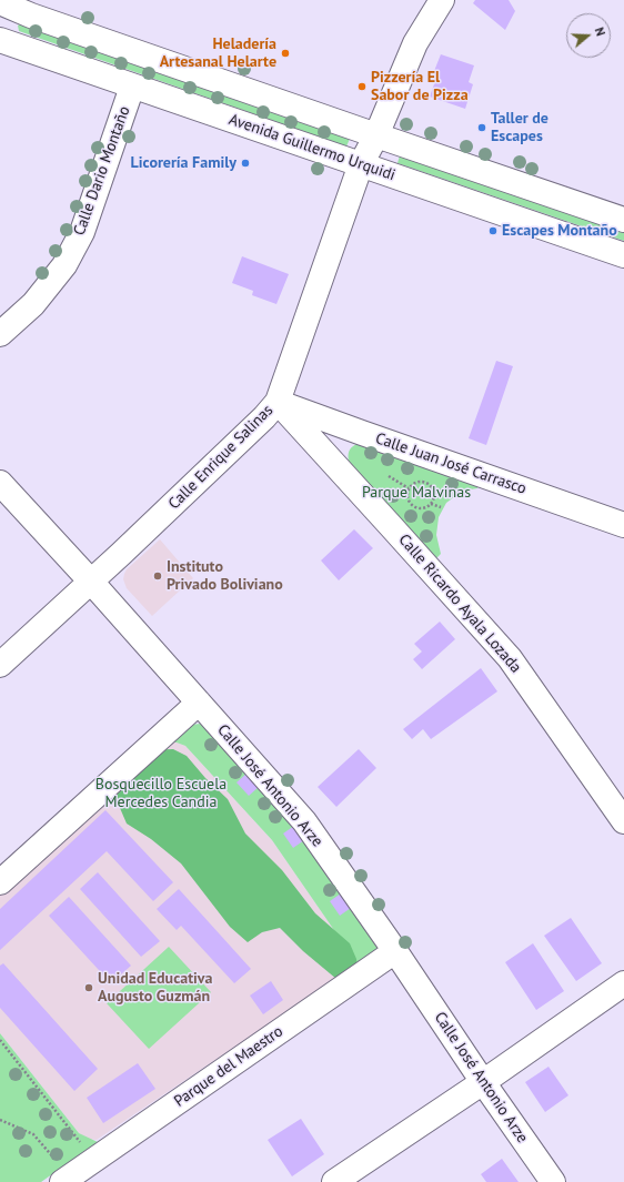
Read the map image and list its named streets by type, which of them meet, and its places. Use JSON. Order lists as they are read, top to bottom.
{
  "streets": {
    "street": [
      "Avenida Guillermo Urquidi",
      "Calle Dario Montaño",
      "Calle Enrique Salinas",
      "Calle Juan José Carrasco",
      "Calle Ricardo Ayala Lozada",
      "Calle José Antonio Arze",
      "Parque del Maestro"
    ]
  },
  "crossings": [
    ["Avenida Guillermo Urquidi", "Calle Dario Montaño"],
    ["Avenida Guillermo Urquidi", "Calle Enrique Salinas"],
    ["Calle Enrique Salinas", "Calle Juan José Carrasco"],
    ["Calle Enrique Salinas", "Calle Ricardo Ayala Lozada"],
    ["Calle Enrique Salinas", "Calle José Antonio Arze"],
    ["Calle Juan José Carrasco", "Calle Ricardo Ayala Lozada"],
    ["Calle José Antonio Arze", "Parque del Maestro"]
  ],
  "parks": ["Parque Malvinas", "Bosquecillo Escuela Mercedes Candia"],
  "places": [
    "Heladería Artesanal Helarte",
    "Pizzería El Sabor de Pizza",
    "Taller de Escapes",
    "Licorería Family",
    "Escapes Montaño",
    "Instituto Privado Boliviano",
    "Unidad Educativa Augusto Guzmán"
  ],
  "north": "right"
}
